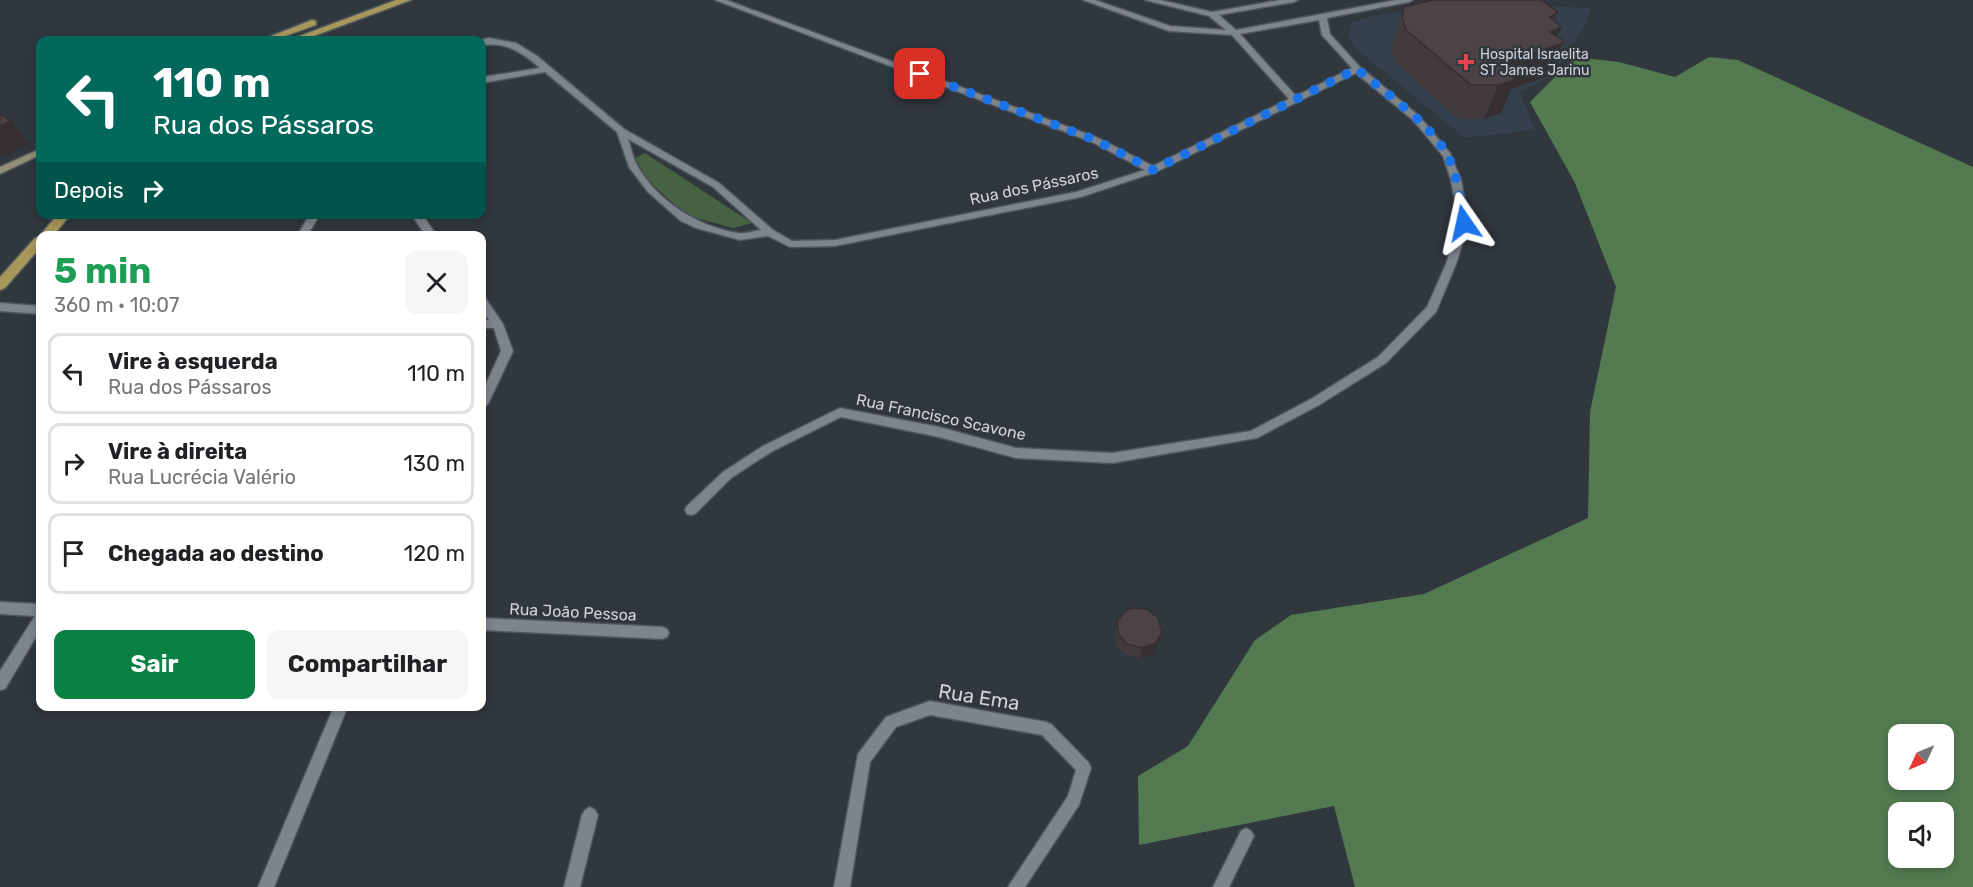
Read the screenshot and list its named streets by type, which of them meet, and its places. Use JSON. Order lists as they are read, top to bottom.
{
  "streets": {
    "street": [
      "Rua dos Pássaros",
      "Rua Francisco Scavone",
      "Rua João Pessoa",
      "Rua Ema"
    ]
  },
  "crossings": [
    ["Rua dos Pássaros", "Rua Francisco Scavone"]
  ],
  "places": {
    "health": ["Hospital Israelita ST James Jarinu"]
  },
  "north": "bottom left",
  "page": {
    "turn": ["110 m", "Rua dos Pássaros"],
    "then": "Depois",
    "heading": ["5 min", "360 m · 10:07"],
    "list": [
      {
        "name": "Vire à esquerda",
        "note": "Rua dos Pássaros",
        "value": "110 m"
      },
      {
        "name": "Vire à direita",
        "note": "Rua Lucrécia Valério",
        "value": "130 m"
      },
      {
        "name": "Chegada ao destino",
        "value": "120 m"
      }
    ],
    "buttons": ["Sair", "Compartilhar"]
  }
}
